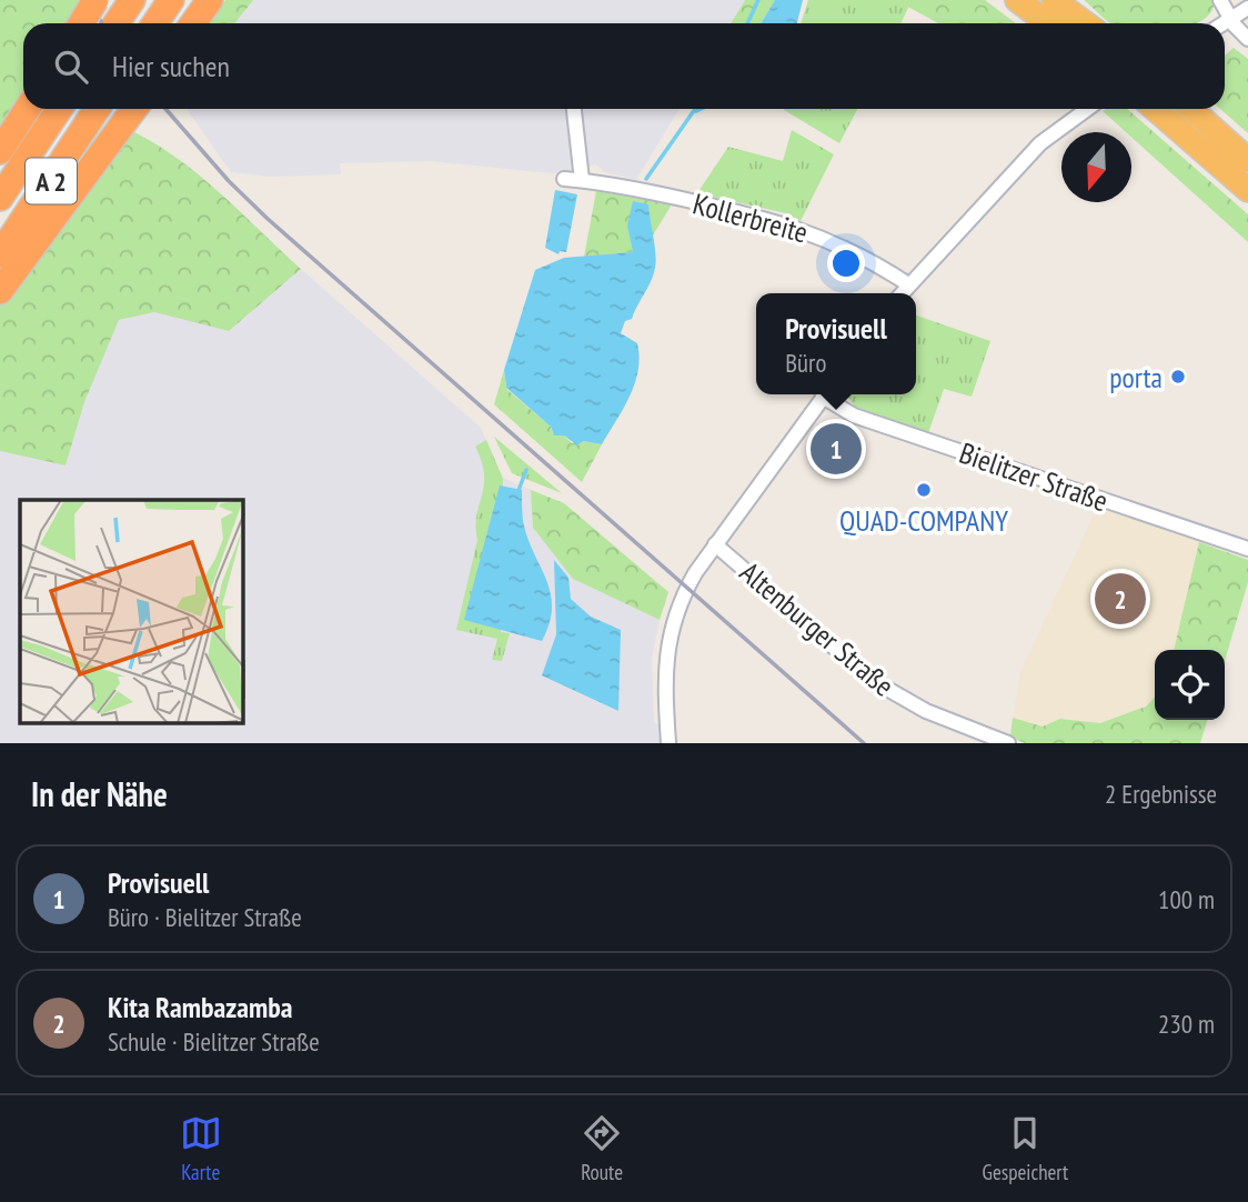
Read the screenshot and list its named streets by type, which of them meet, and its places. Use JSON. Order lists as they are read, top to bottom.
{
  "streets": {
    "highway": ["A 2"],
    "street": ["Kollerbreite", "Bielitzer Straße", "Altenburger Straße"]
  },
  "places": ["porta", "QUAD-COMPANY"],
  "north": "bottom",
  "page": {
    "search": "Hier suchen",
    "popup": ["Provisuell", "Büro"],
    "pins": ["1", "2"],
    "heading": ["In der Nähe", "2 Ergebnisse"],
    "list": [
      {
        "mark": "1",
        "name": "Provisuell",
        "note": "Büro · Bielitzer Straße",
        "value": "100 m"
      },
      {
        "mark": "2",
        "name": "Kita Rambazamba",
        "note": "Schule · Bielitzer Straße",
        "value": "230 m"
      }
    ],
    "nav": ["Karte", "Route", "Gespeichert"]
  }
}
